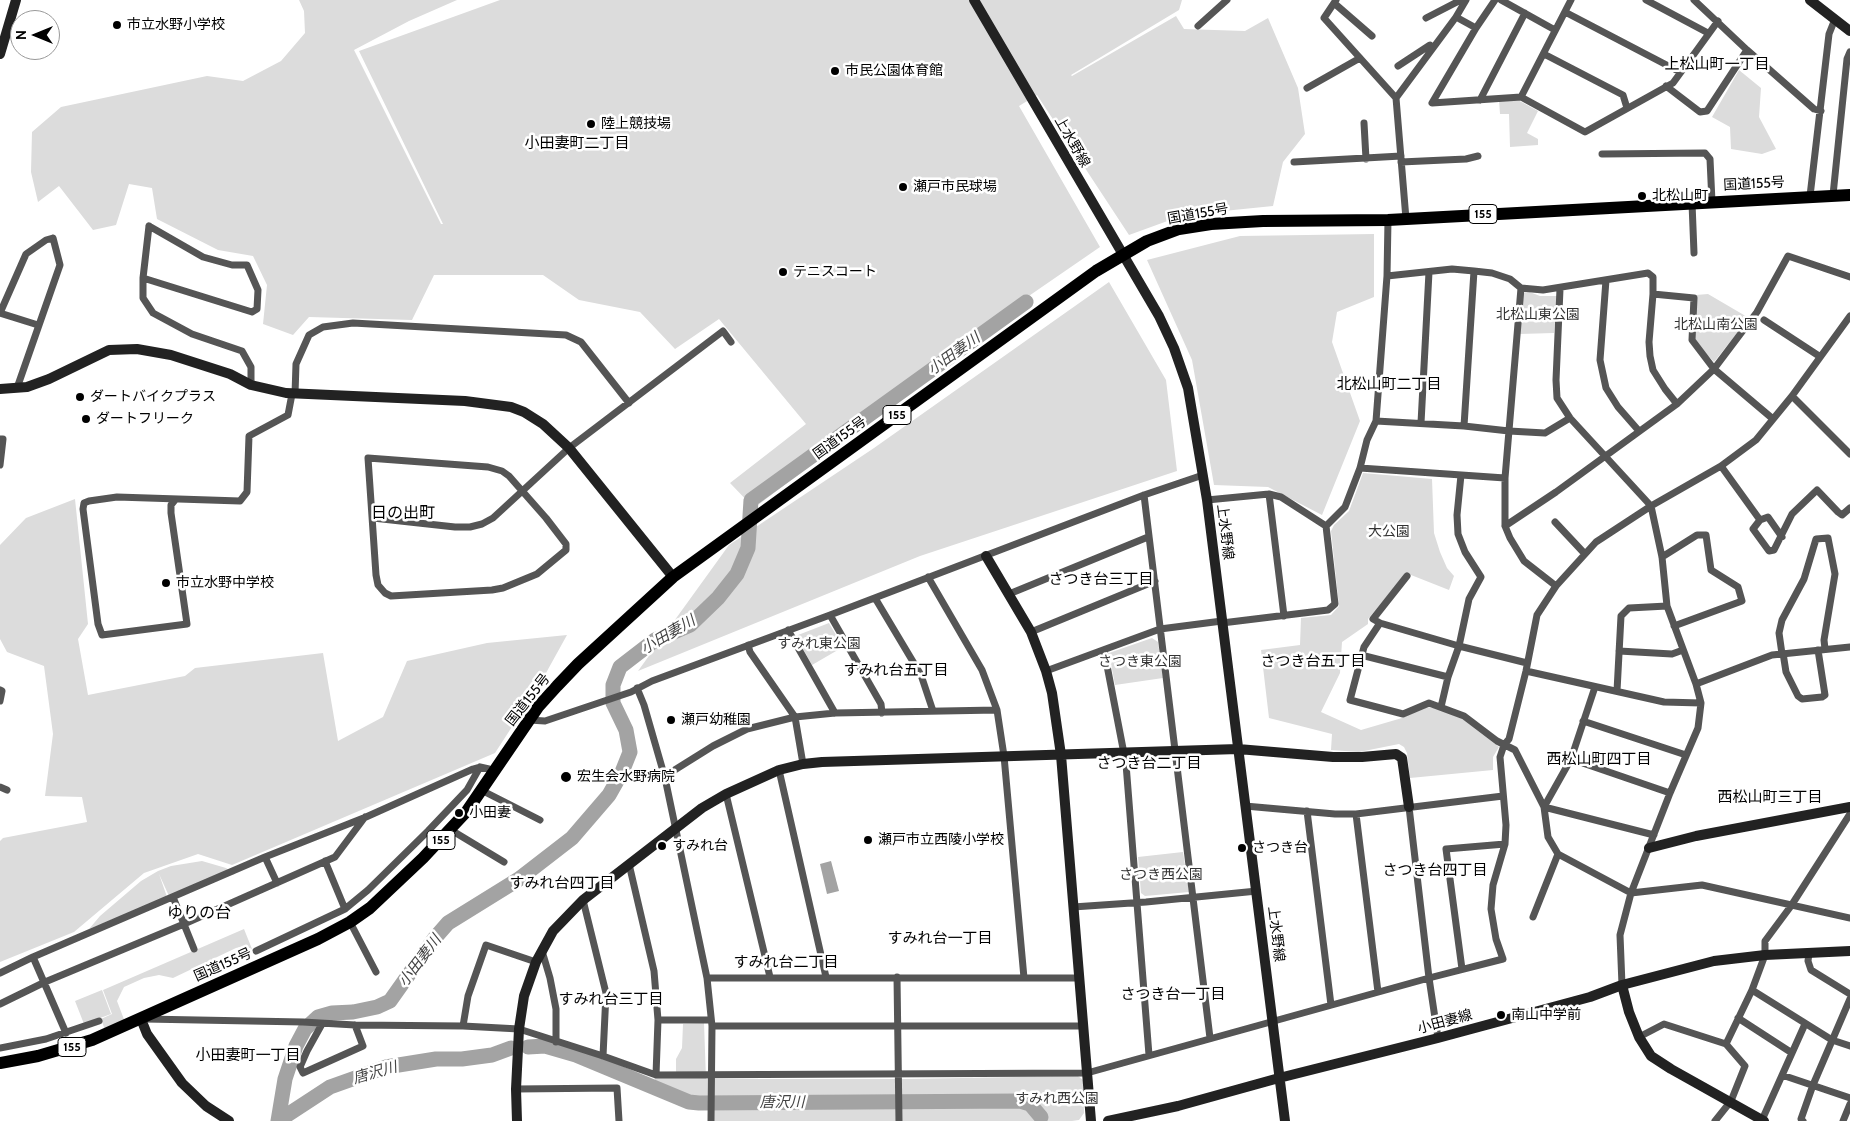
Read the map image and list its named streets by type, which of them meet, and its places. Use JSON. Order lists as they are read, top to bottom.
{
  "streets": {
    "highway": ["国道155号", "155"],
    "street": ["上水野線", "小田妻線"]
  },
  "crossings": [
    ["上水野線", "国道155号"],
    ["上水野線", "小田妻線"]
  ],
  "districts": [
    "上松山町一丁目",
    "小田妻町二丁目",
    "北松山町二丁目",
    "日の出町",
    "さつき台三丁目",
    "さつき台五丁目",
    "すみれ台五丁目",
    "西松山町四丁目",
    "さつき台二丁目",
    "西松山町三丁目",
    "さつき台四丁目",
    "すみれ台四丁目",
    "ゆりの台",
    "すみれ台一丁目",
    "すみれ台二丁目",
    "さつき台一丁目",
    "すみれ台三丁目",
    "小田妻町一丁目"
  ],
  "water": ["小田妻川", "唐沢川"],
  "parks": [
    "北松山東公園",
    "北松山南公園",
    "大公園",
    "すみれ東公園",
    "さつき東公園",
    "さつき西公園",
    "すみれ西公園"
  ],
  "places": [
    "市立水野小学校",
    "市民公園体育館",
    "陸上競技場",
    "瀬戸市民球場",
    "北松山町",
    "テニスコート",
    "ダートバイクプラス",
    "ダートフリーク",
    "市立水野中学校",
    "瀬戸幼稚園",
    "宏生会水野病院",
    "小田妻",
    "瀬戸市立西陵小学校",
    "すみれ台",
    "さつき台",
    "南山中学前"
  ],
  "north": "left"
}
